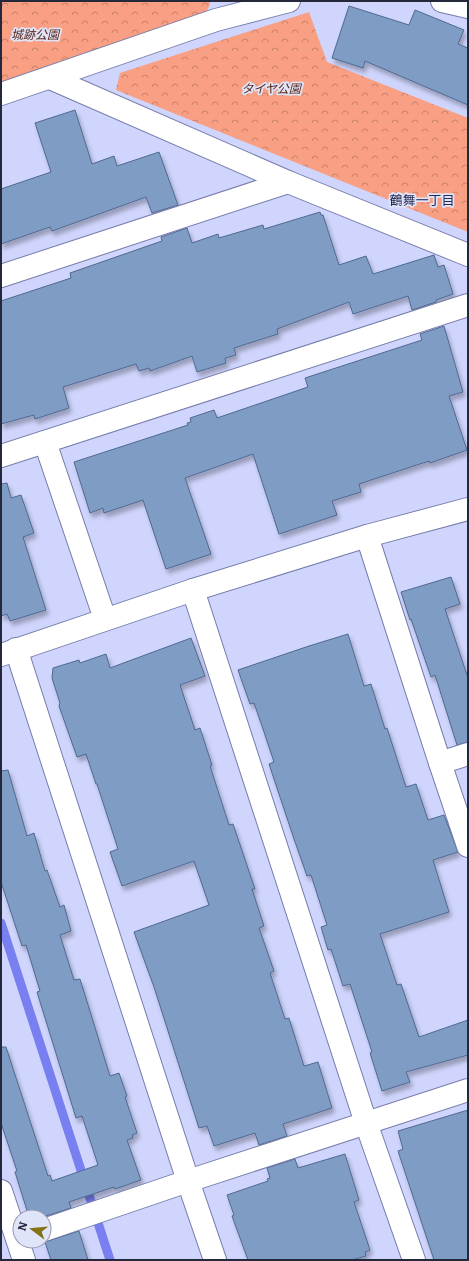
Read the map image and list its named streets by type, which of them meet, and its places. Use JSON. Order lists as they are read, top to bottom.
{
  "districts": ["鶴舞一丁目"],
  "parks": ["城跡公園", "タイヤ公園"],
  "north": "left"
}
